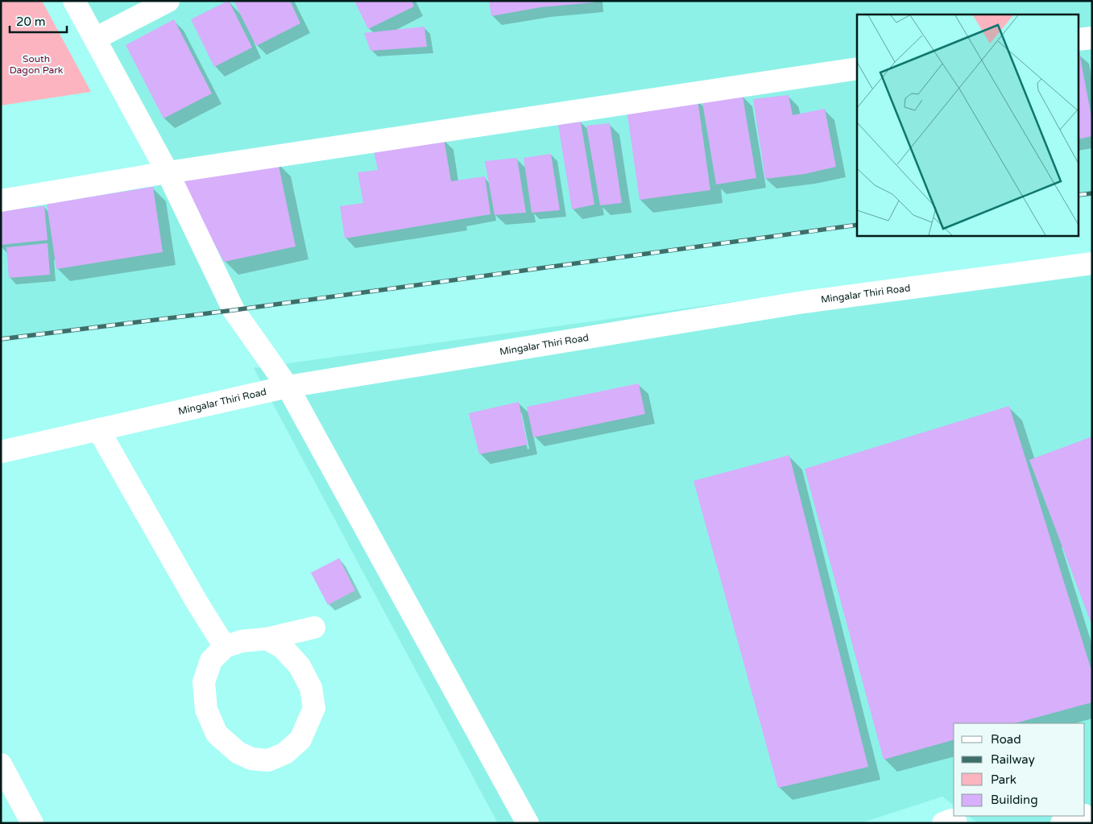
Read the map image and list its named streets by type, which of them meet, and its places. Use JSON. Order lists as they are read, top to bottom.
{
  "streets": {
    "street": ["Mingalar Thiri Road"]
  },
  "parks": ["South Dagon Park"],
  "legend": [
    "Road",
    "Railway",
    "Park",
    "Building"
  ],
  "scale_bar": "20 m"
}
